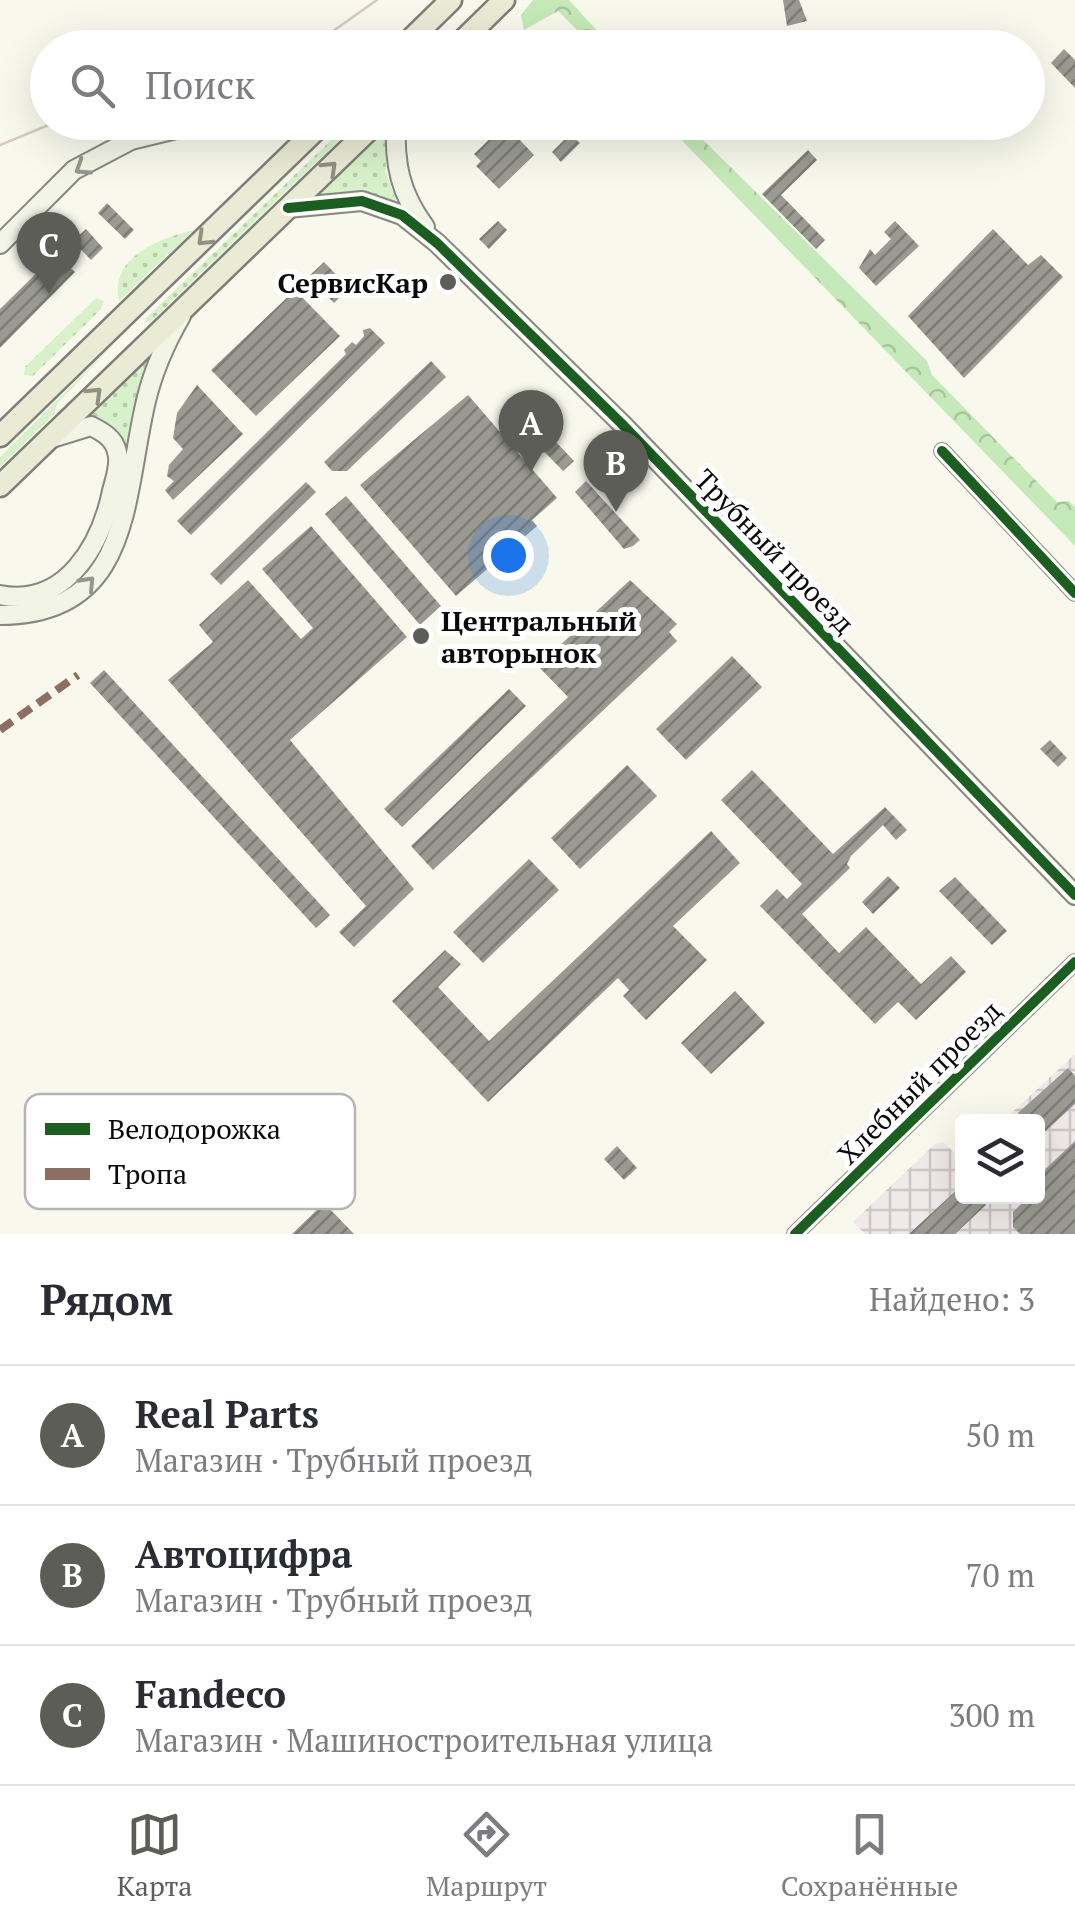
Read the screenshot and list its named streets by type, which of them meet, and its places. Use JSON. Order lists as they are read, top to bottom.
{
  "streets": {
    "street": ["Трубный проезд", "Хлебный проезд"]
  },
  "places": ["СервисКар", "Центральный авторынок"],
  "legend": ["Велодорожка", "Тропа"],
  "page": {
    "search": "Поиск",
    "pins": ["C", "A", "B"],
    "heading": ["Рядом", "Найдено: 3"],
    "list": [
      {
        "mark": "A",
        "name": "Real Parts",
        "note": "Магазин · Трубный проезд",
        "value": "50 m"
      },
      {
        "mark": "B",
        "name": "Автоцифра",
        "note": "Магазин · Трубный проезд",
        "value": "70 m"
      },
      {
        "mark": "C",
        "name": "Fandeco",
        "note": "Магазин · Машиностроительная улица",
        "value": "300 m"
      }
    ],
    "nav": ["Карта", "Маршрут", "Сохранённые"]
  }
}
